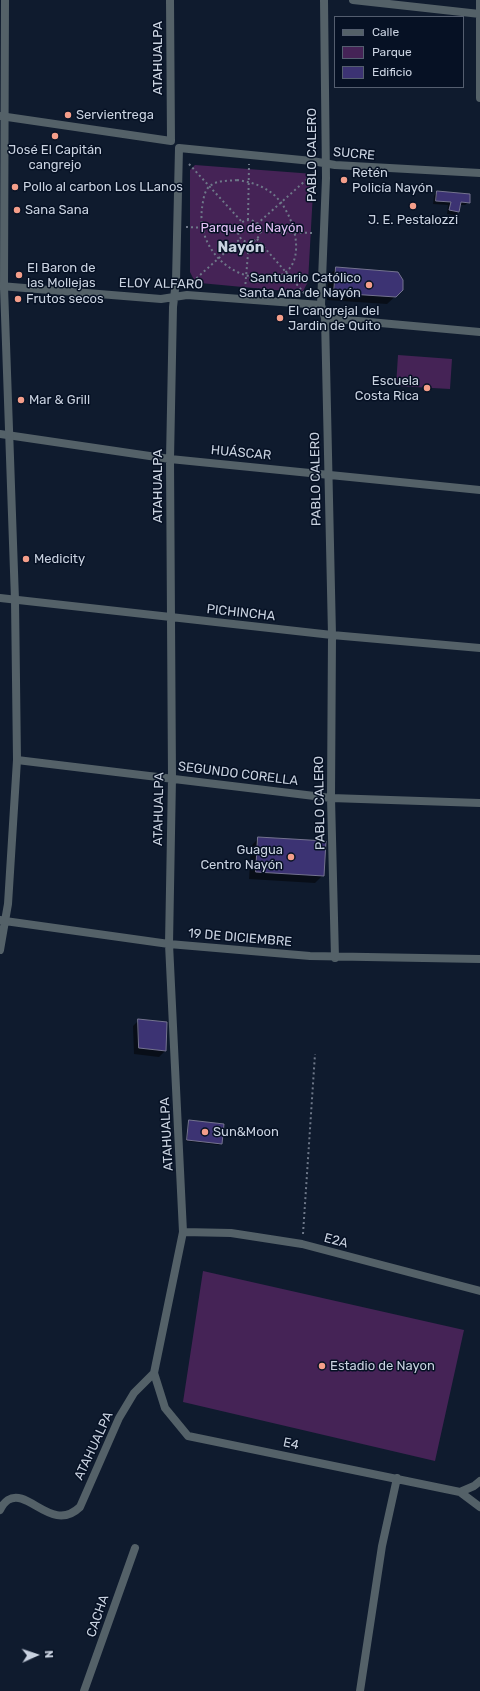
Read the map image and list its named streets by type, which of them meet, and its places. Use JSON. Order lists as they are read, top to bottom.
{
  "streets": {
    "street": [
      "ATAHUALPA",
      "SUCRE",
      "PABLO CALERO",
      "ELOY ALFARO",
      "HUÁSCAR",
      "PICHINCHA",
      "SEGUNDO CORELLA",
      "19 DE DICIEMBRE",
      "E2A",
      "E4",
      "CACHA"
    ]
  },
  "crossings": [
    ["ATAHUALPA", "SUCRE"],
    ["ATAHUALPA", "ELOY ALFARO"],
    ["ATAHUALPA", "HUÁSCAR"],
    ["ATAHUALPA", "PICHINCHA"],
    ["ATAHUALPA", "SEGUNDO CORELLA"],
    ["ATAHUALPA", "19 DE DICIEMBRE"],
    ["ATAHUALPA", "E2A"],
    ["ATAHUALPA", "E4"],
    ["SUCRE", "PABLO CALERO"],
    ["PABLO CALERO", "ELOY ALFARO"],
    ["PABLO CALERO", "HUÁSCAR"],
    ["PABLO CALERO", "PICHINCHA"],
    ["PABLO CALERO", "SEGUNDO CORELLA"],
    ["PABLO CALERO", "19 DE DICIEMBRE"]
  ],
  "districts": ["Nayón"],
  "parks": ["Parque de Nayón"],
  "places": [
    "Servientrega",
    "José El Capitán cangrejo",
    "Retén Policía Nayón",
    "Pollo al carbon Los LLanos",
    "J. E. Pestalozzi",
    "Sana Sana",
    "El Baron de las Mollejas",
    "Santuario Católico Santa Ana de Nayón",
    "Frutos secos",
    "El cangrejal del Jardin de Quito",
    "Escuela Costa Rica",
    "Mar & Grill",
    "Medicity",
    "Guagua Centro Nayón",
    "Sun&Moon",
    "Estadio de Nayon"
  ],
  "legend": ["Calle", "Parque", "Edificio"],
  "north": "right"
}
